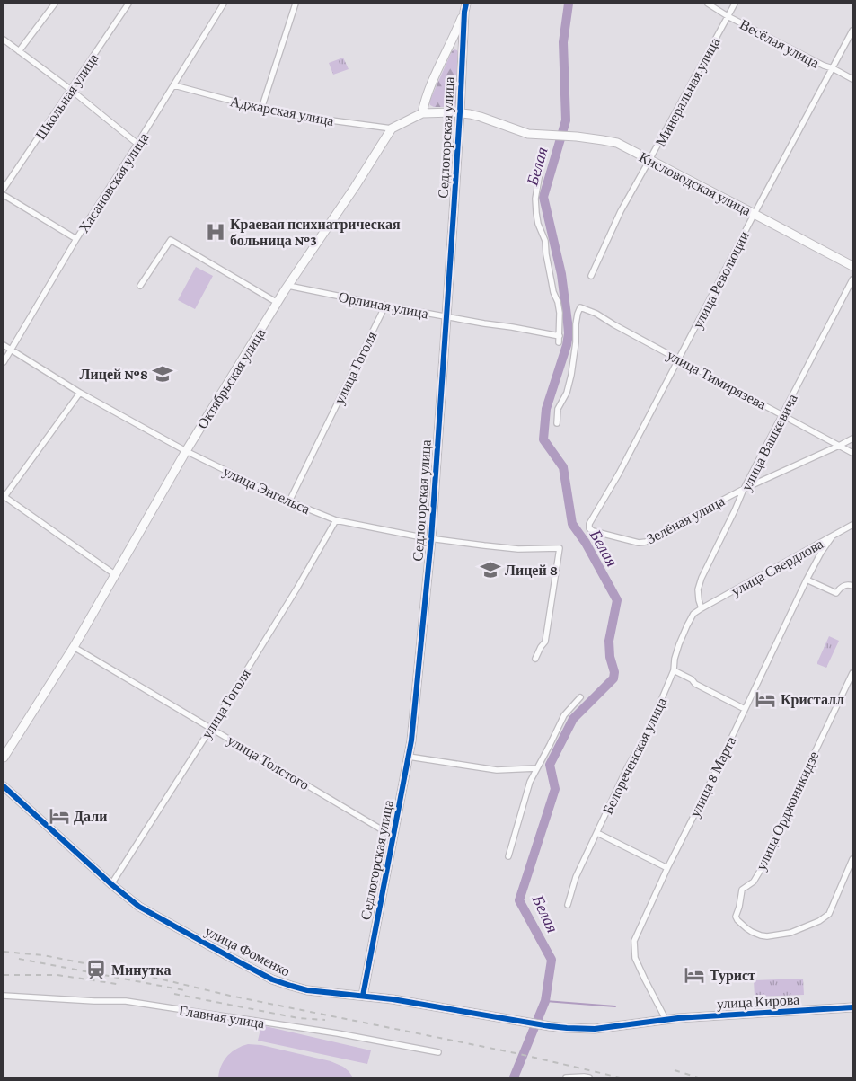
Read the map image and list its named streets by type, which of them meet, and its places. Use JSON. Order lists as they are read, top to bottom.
{
  "streets": {
    "street": [
      "Весёлая улица",
      "Минеральная улица",
      "Школьная улица",
      "Аджарская улица",
      "Седлогорская улица",
      "Хасановская улица",
      "Кисловодская улица",
      "улица Революции",
      "Орлиная улица",
      "улица Гоголя",
      "Октябрьская улица",
      "улица Тимирязева",
      "улица Вашкевича",
      "улица Энгельса",
      "Зелёная улица",
      "улица Свердлова",
      "Белореченская улица",
      "улица Толстого",
      "улица 8 Марта",
      "улица Орджоникидзе",
      "улица Фоменко",
      "улица Кирова",
      "Главная улица"
    ]
  },
  "crossings": [
    ["Весёлая улица", "Минеральная улица"],
    ["Весёлая улица", "улица Революции"],
    ["Минеральная улица", "Кисловодская улица"],
    ["Аджарская улица", "Хасановская улица"],
    ["Аджарская улица", "Октябрьская улица"],
    ["Седлогорская улица", "Кисловодская улица"],
    ["Седлогорская улица", "Орлиная улица"],
    ["Седлогорская улица", "улица Энгельса"],
    ["Седлогорская улица", "улица Толстого"],
    ["Седлогорская улица", "улица Фоменко"],
    ["Хасановская улица", "улица Энгельса"],
    ["Кисловодская улица", "улица Революции"],
    ["улица Революции", "улица Тимирязева"],
    ["улица Революции", "Зелёная улица"],
    ["Орлиная улица", "улица Гоголя"],
    ["Орлиная улица", "Октябрьская улица"],
    ["улица Гоголя", "улица Энгельса"],
    ["улица Гоголя", "улица Толстого"],
    ["улица Гоголя", "улица Фоменко"],
    ["Октябрьская улица", "улица Энгельса"],
    ["Октябрьская улица", "улица Толстого"],
    ["улица Тимирязева", "улица Вашкевича"],
    ["улица Тимирязева", "Зелёная улица"],
    ["улица Вашкевича", "Зелёная улица"],
    ["улица Вашкевича", "улица Свердлова"],
    ["улица Вашкевича", "Белореченская улица"],
    ["улица Свердлова", "Белореченская улица"],
    ["улица Свердлова", "улица 8 Марта"],
    ["улица 8 Марта", "улица Фоменко"],
    ["улица 8 Марта", "улица Кирова"],
    ["улица Фоменко", "улица Кирова"]
  ],
  "water": ["Белая"],
  "places": {
    "hospital": ["Краевая психиатрическая больница №3"],
    "school or university": ["Лицей №8", "Лицей 8"],
    "hotel": ["Кристалл", "Дали", "Турист"],
    "station": ["Минутка"]
  }
}
